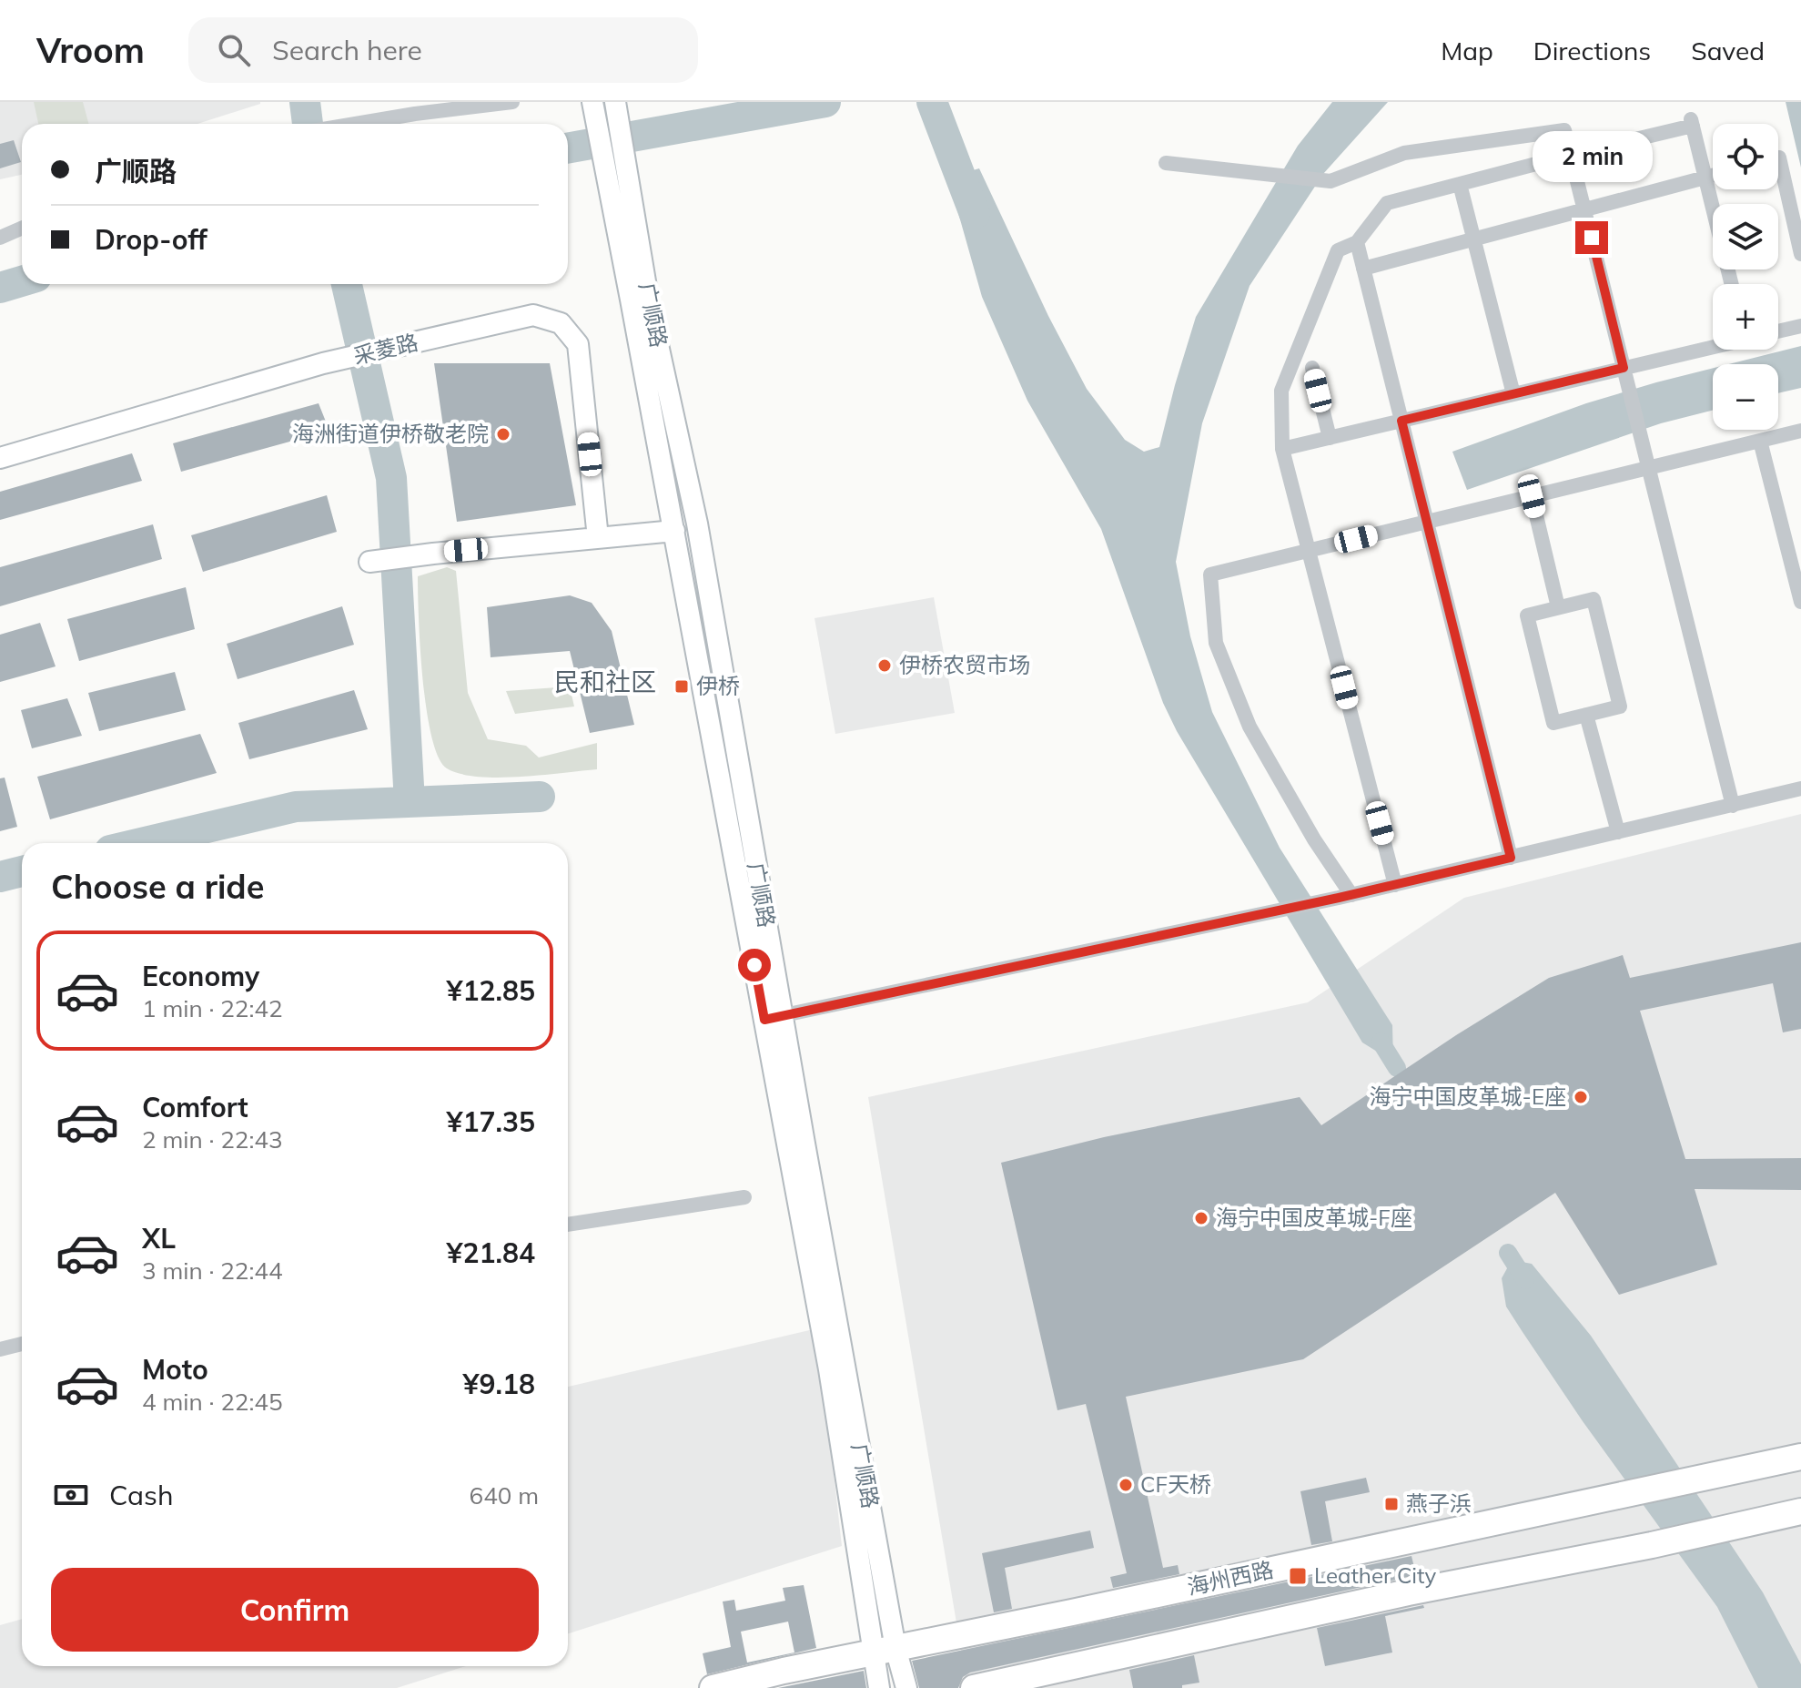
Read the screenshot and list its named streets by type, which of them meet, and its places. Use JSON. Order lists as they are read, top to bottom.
{
  "streets": {
    "highway": ["海州西路"],
    "main road": ["广顺路", "采菱路"]
  },
  "crossings": [
    ["广顺路", "海州西路"]
  ],
  "districts": ["民和社区"],
  "places": {
    "other": [
      "海洲街道伊桥敬老院",
      "伊桥农贸市场",
      "海宁中国皮革城-E座",
      "海宁中国皮革城-F座",
      "CF天桥"
    ],
    "transit": ["伊桥", "燕子浜", "Leather City"]
  },
  "page": {
    "header": "Vroom",
    "search": "Search here",
    "nav": ["Map", "Directions", "Saved"],
    "map_buttons": ["+", "−"],
    "banner": ["广顺路", "Drop-off"],
    "bubble": "2 min",
    "heading": "Choose a ride",
    "list": [
      {
        "name": "Economy",
        "note": "1 min · 22:42",
        "value": "¥12.85"
      },
      {
        "name": "Comfort",
        "note": "2 min · 22:43",
        "value": "¥17.35"
      },
      {
        "name": "XL",
        "note": "3 min · 22:44",
        "value": "¥21.84"
      },
      {
        "name": "Moto",
        "note": "4 min · 22:45",
        "value": "¥9.18"
      }
    ],
    "pay": ["Cash", "640 m"],
    "buttons": "Confirm"
  }
}
